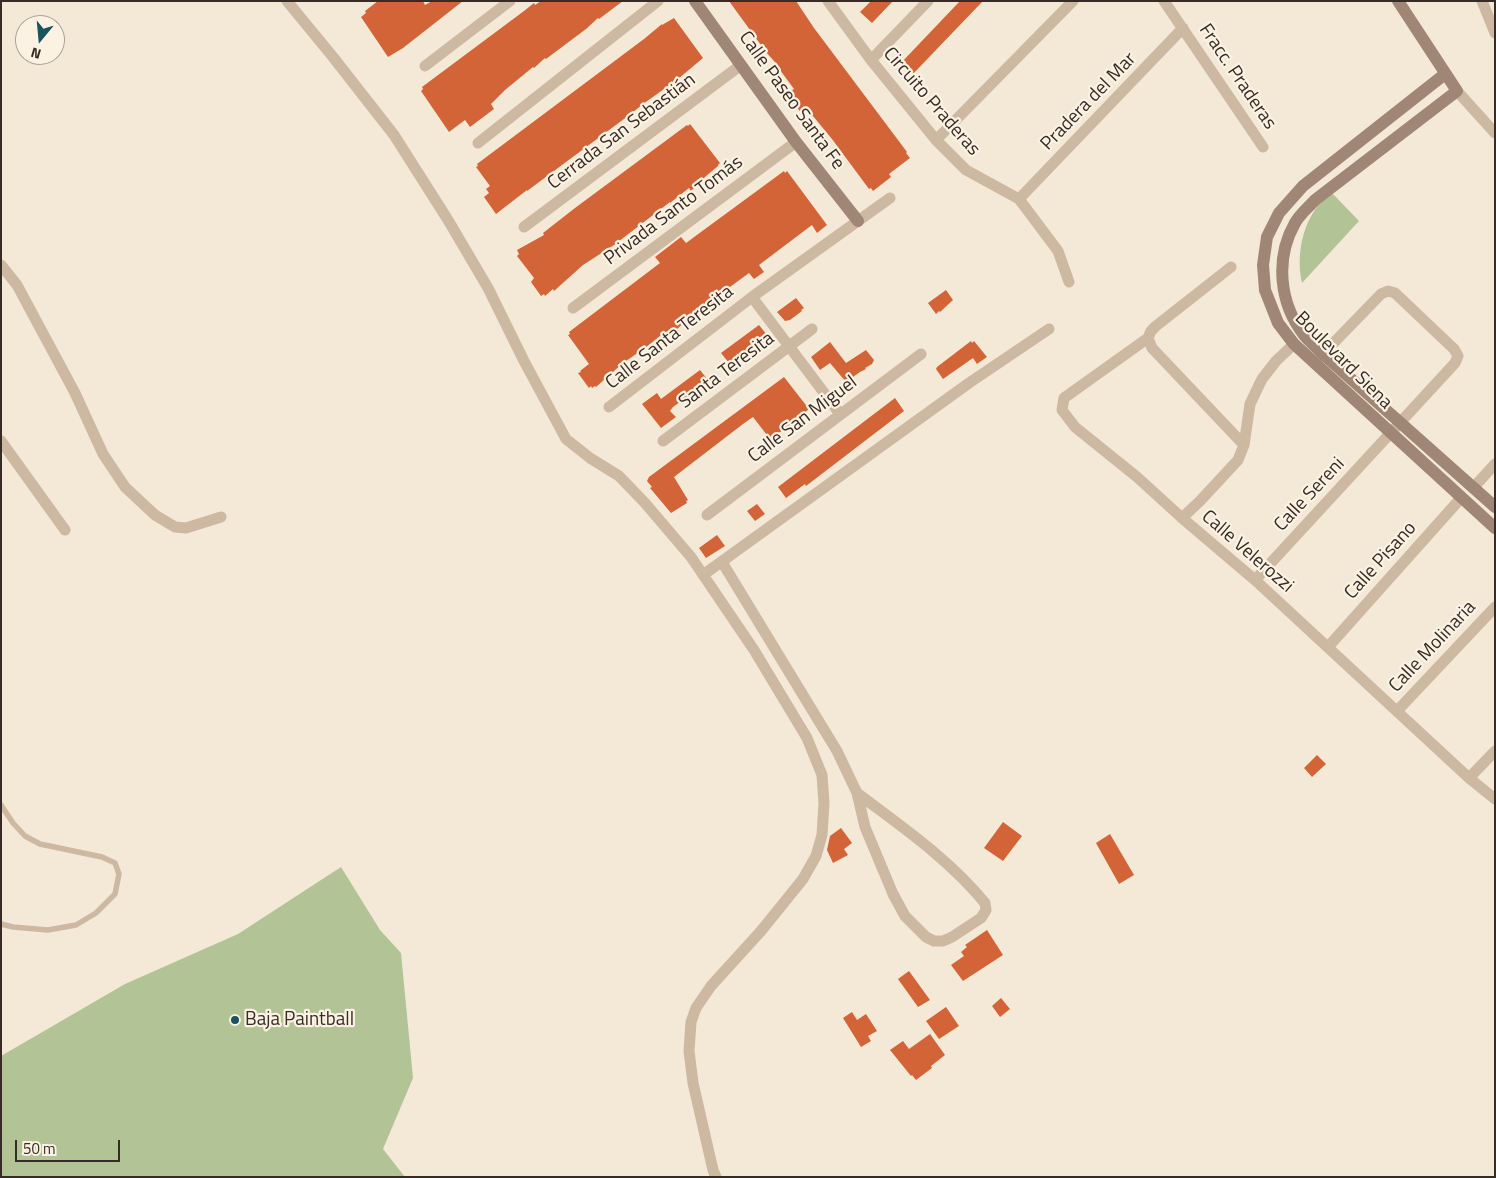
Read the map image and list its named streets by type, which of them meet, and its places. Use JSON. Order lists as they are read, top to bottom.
{
  "streets": {
    "street": [
      "Fracc. Praderas",
      "Calle Paseo Santa Fe",
      "Circuito Praderas",
      "Pradera del Mar",
      "Cerrada San Sebastián",
      "Privada Santo Tomás",
      "Calle Santa Teresita",
      "Boulevard Siena",
      "Santa Teresita",
      "Calle San Miguel",
      "Calle Sereni",
      "Calle Velerozzi",
      "Calle Pisano",
      "Calle Molinaria"
    ]
  },
  "crossings": [
    ["Fracc. Praderas", "Pradera del Mar"],
    ["Calle Paseo Santa Fe", "Cerrada San Sebastián"],
    ["Calle Paseo Santa Fe", "Privada Santo Tomás"],
    ["Calle Paseo Santa Fe", "Calle Santa Teresita"],
    ["Circuito Praderas", "Pradera del Mar"],
    ["Calle Santa Teresita", "Santa Teresita"],
    ["Calle Santa Teresita", "Calle San Miguel"],
    ["Boulevard Siena", "Calle Sereni"],
    ["Boulevard Siena", "Calle Pisano"],
    ["Calle Sereni", "Calle Velerozzi"],
    ["Calle Velerozzi", "Calle Pisano"],
    ["Calle Velerozzi", "Calle Molinaria"]
  ],
  "places": ["Baja Paintball"],
  "scale_bar": "50 m",
  "north": "bottom"
}
